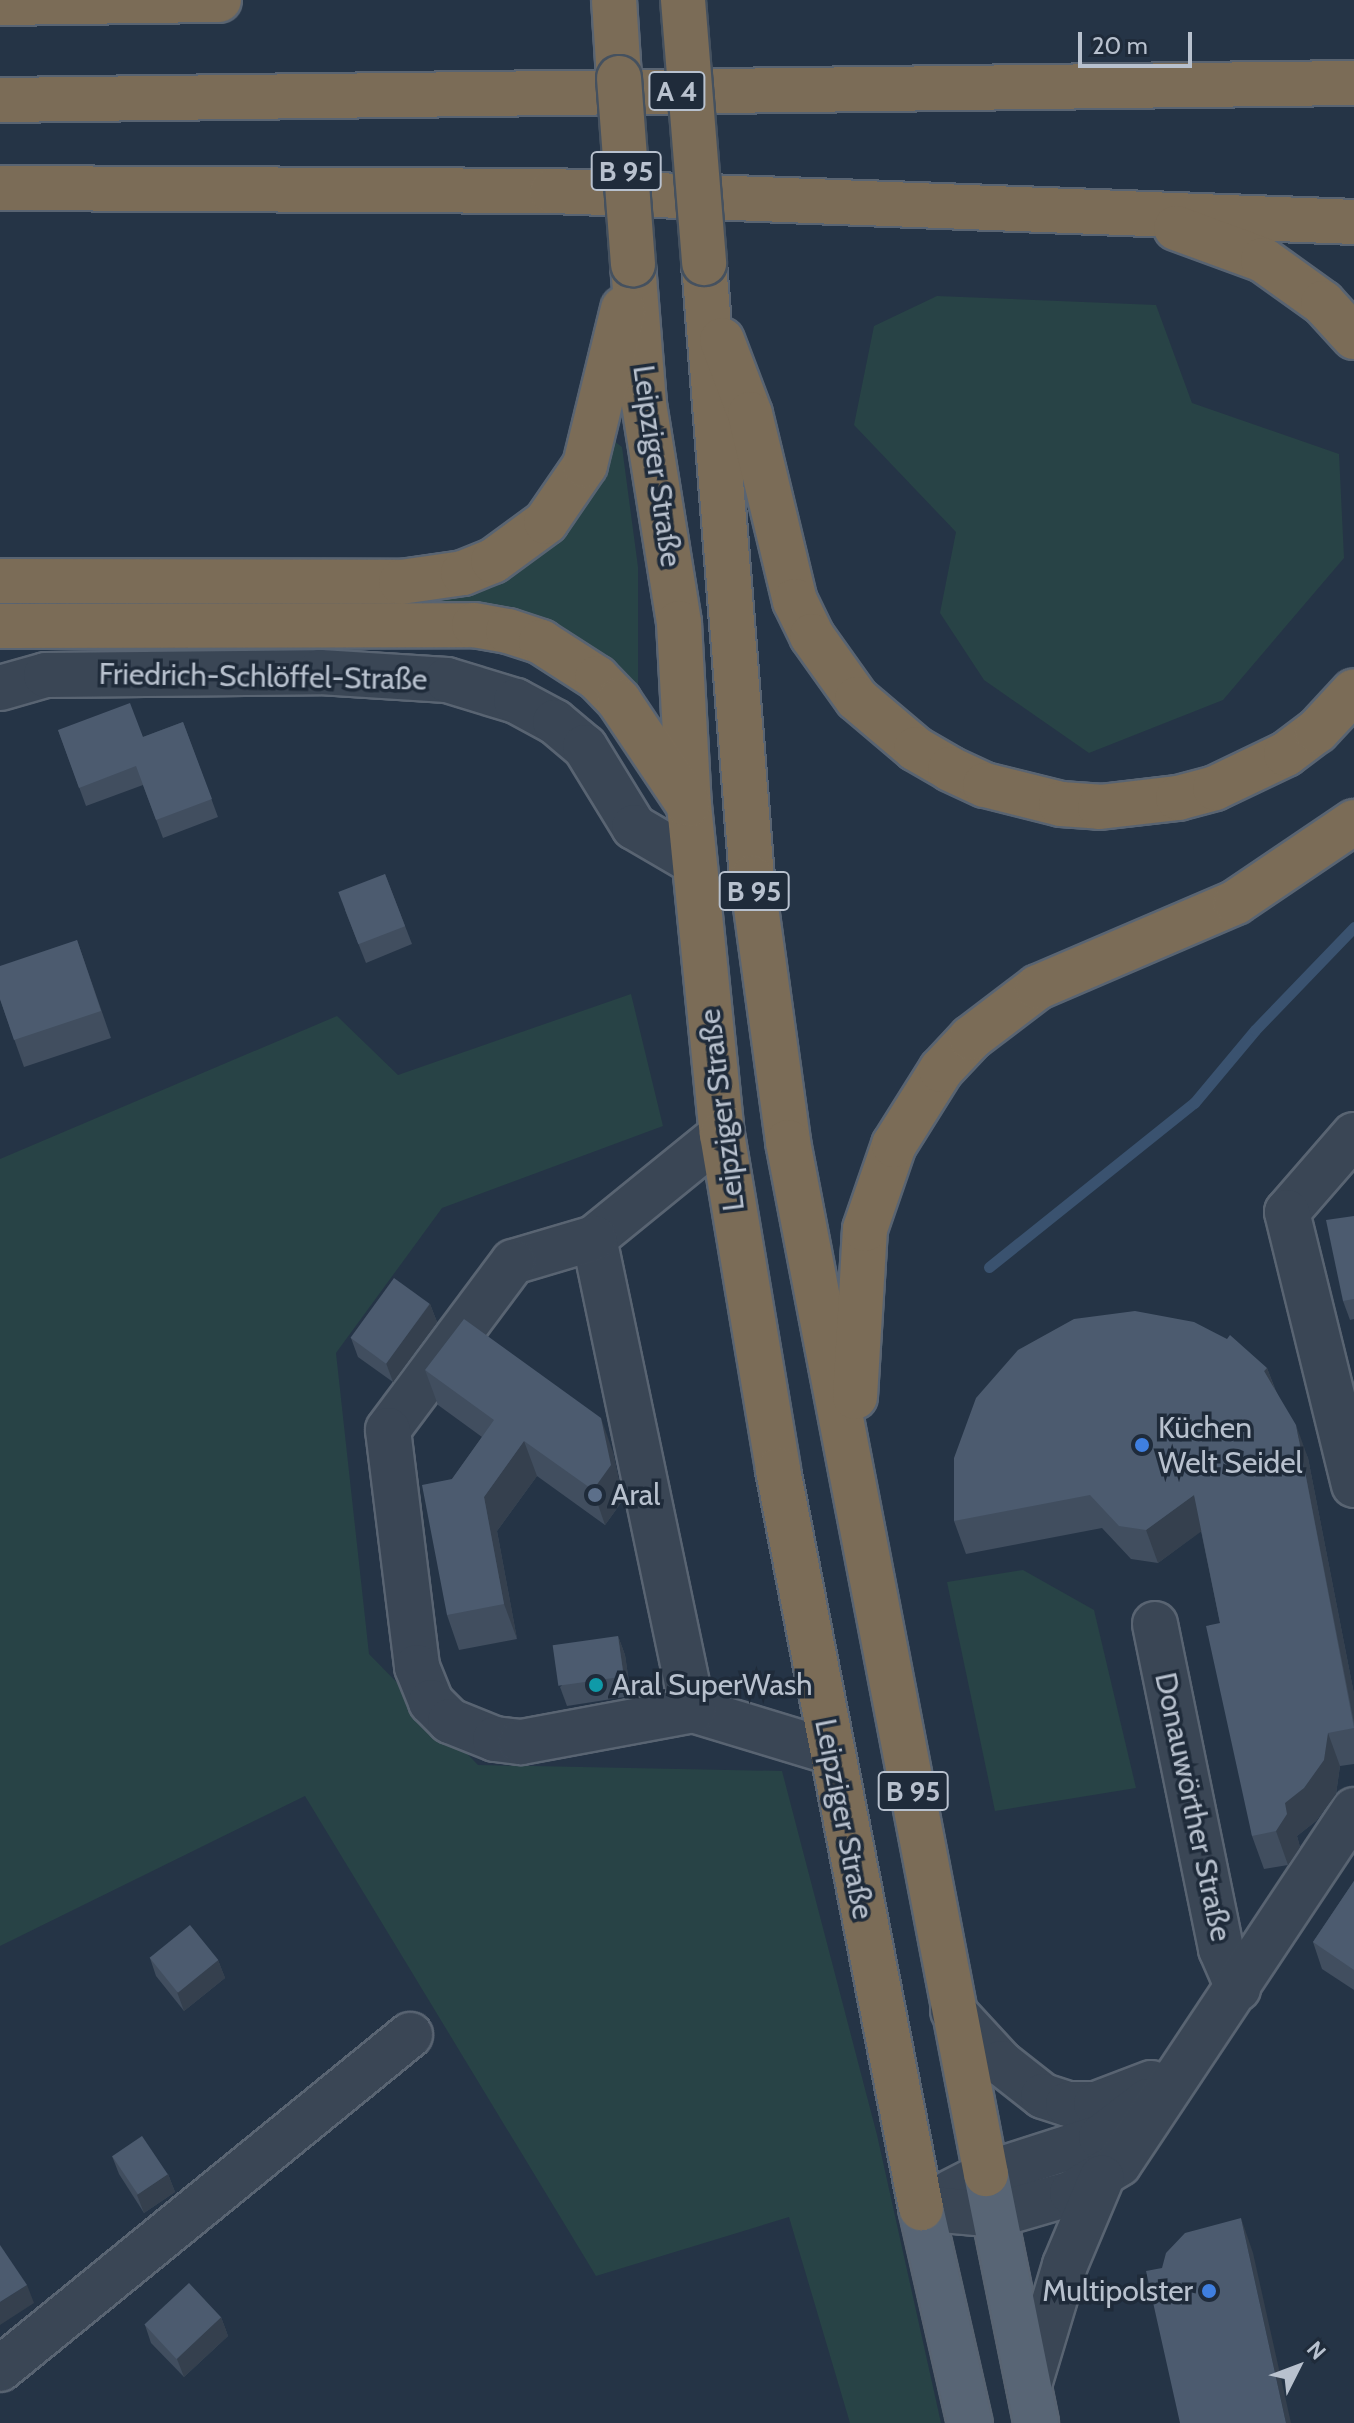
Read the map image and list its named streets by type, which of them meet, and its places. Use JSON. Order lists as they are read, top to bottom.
{
  "streets": {
    "highway": ["A 4", "B 95", "Leipziger Straße"],
    "street": ["Friedrich-Schlöffel-Straße", "Donauwörther Straße"]
  },
  "crossings": [
    ["Leipziger Straße", "Friedrich-Schlöffel-Straße"],
    ["Leipziger Straße", "Donauwörther Straße"]
  ],
  "places": [
    "Küchen Welt Seidel",
    "Aral",
    "Aral SuperWash",
    "Multipolster"
  ],
  "scale_bar": "20 m",
  "north": "top right"
}
